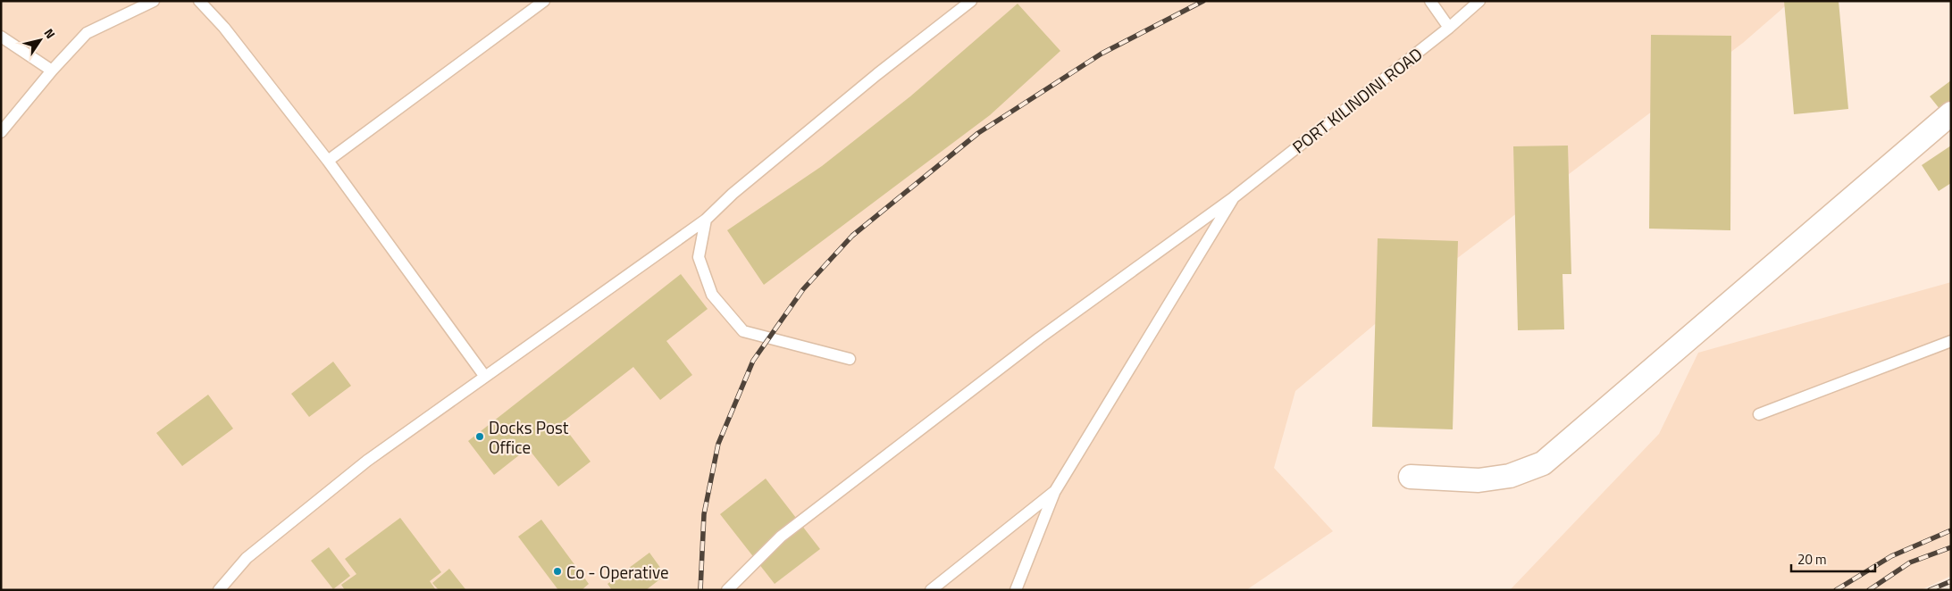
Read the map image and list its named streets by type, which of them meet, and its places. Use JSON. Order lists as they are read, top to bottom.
{
  "streets": {
    "lane": ["PORT KILINDINI ROAD"]
  },
  "places": ["Docks Post Office", "Co - Operative"],
  "scale_bar": "20 m",
  "north": "top right"
}
